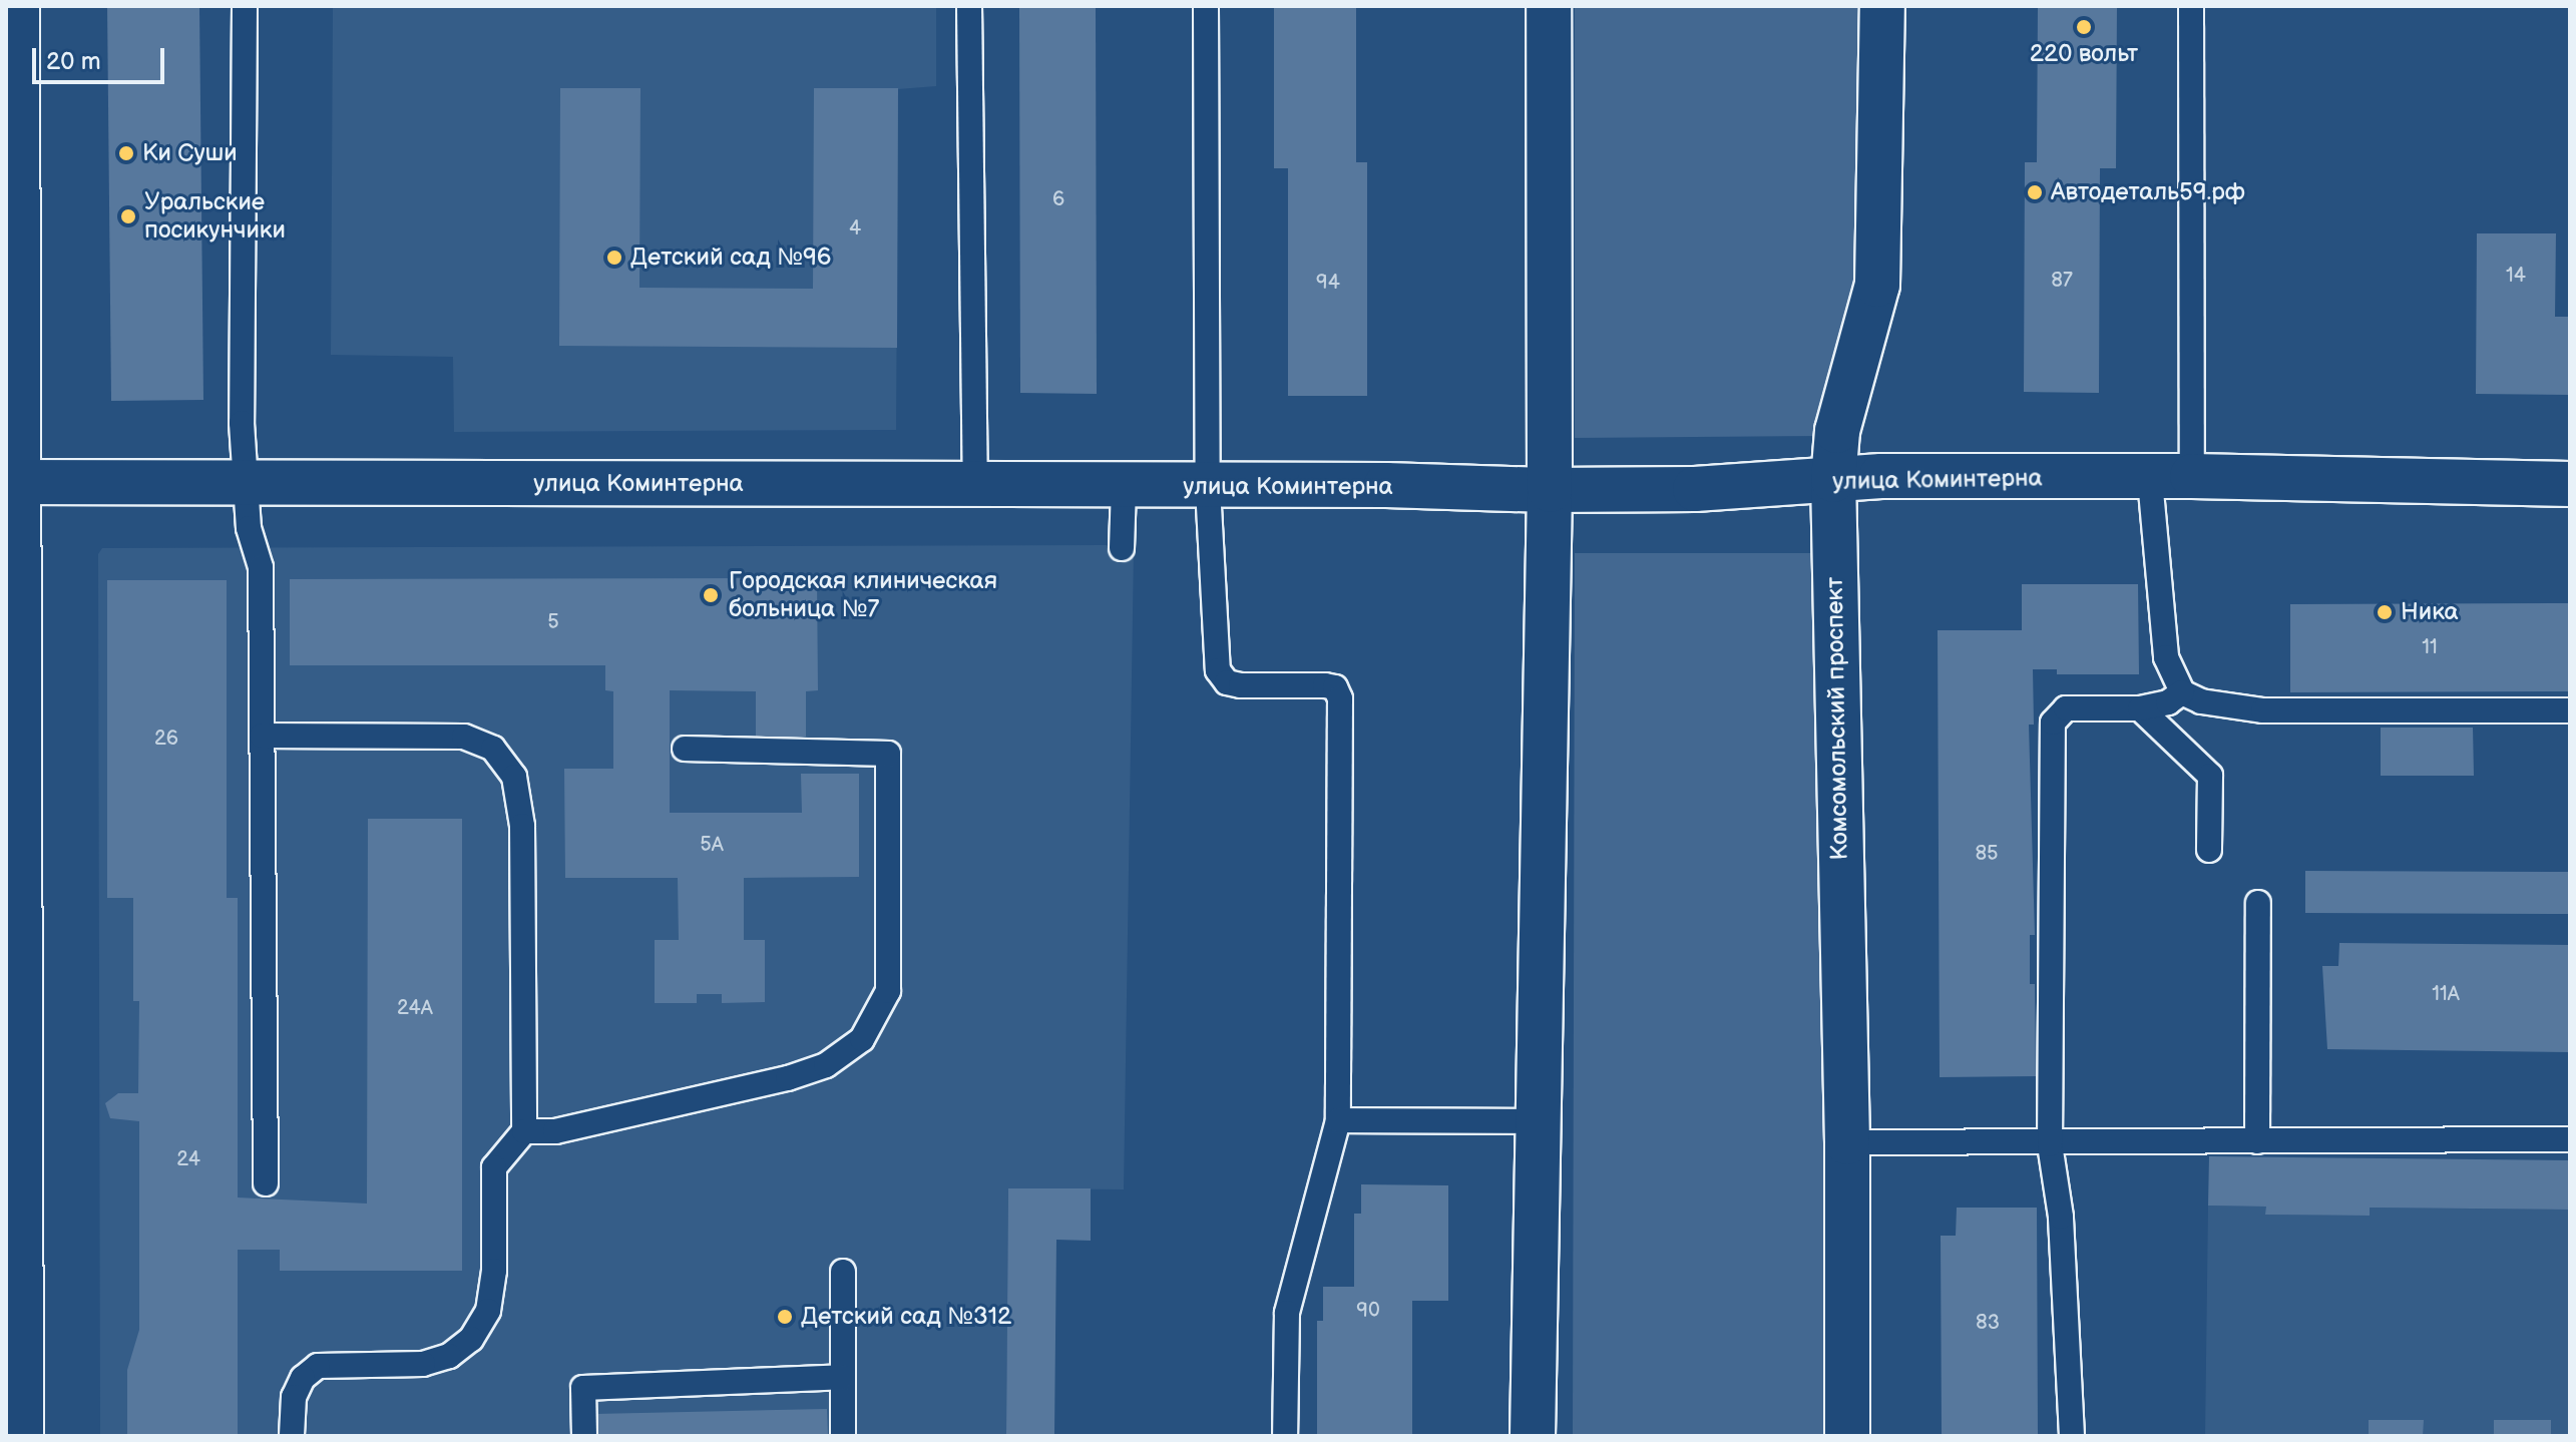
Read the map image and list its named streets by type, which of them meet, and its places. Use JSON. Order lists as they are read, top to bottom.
{
  "streets": {
    "street": ["улица Коминтерна", "Комсомольский проспект"]
  },
  "crossings": [
    ["улица Коминтерна", "Комсомольский проспект"]
  ],
  "places": [
    "220 вольт",
    "Ки Суши",
    "Автодеталь59.рф",
    "Уральские посикунчики",
    "Детский сад №96",
    "Городская клиническая больница №7",
    "Ника",
    "Детский сад №312"
  ],
  "house_numbers": [
    "6",
    "4",
    "14",
    "87",
    "94",
    "5",
    "11",
    "26",
    "5А",
    "85",
    "11А",
    "24А",
    "24",
    "90",
    "83"
  ],
  "scale_bar": "20 m"
}
